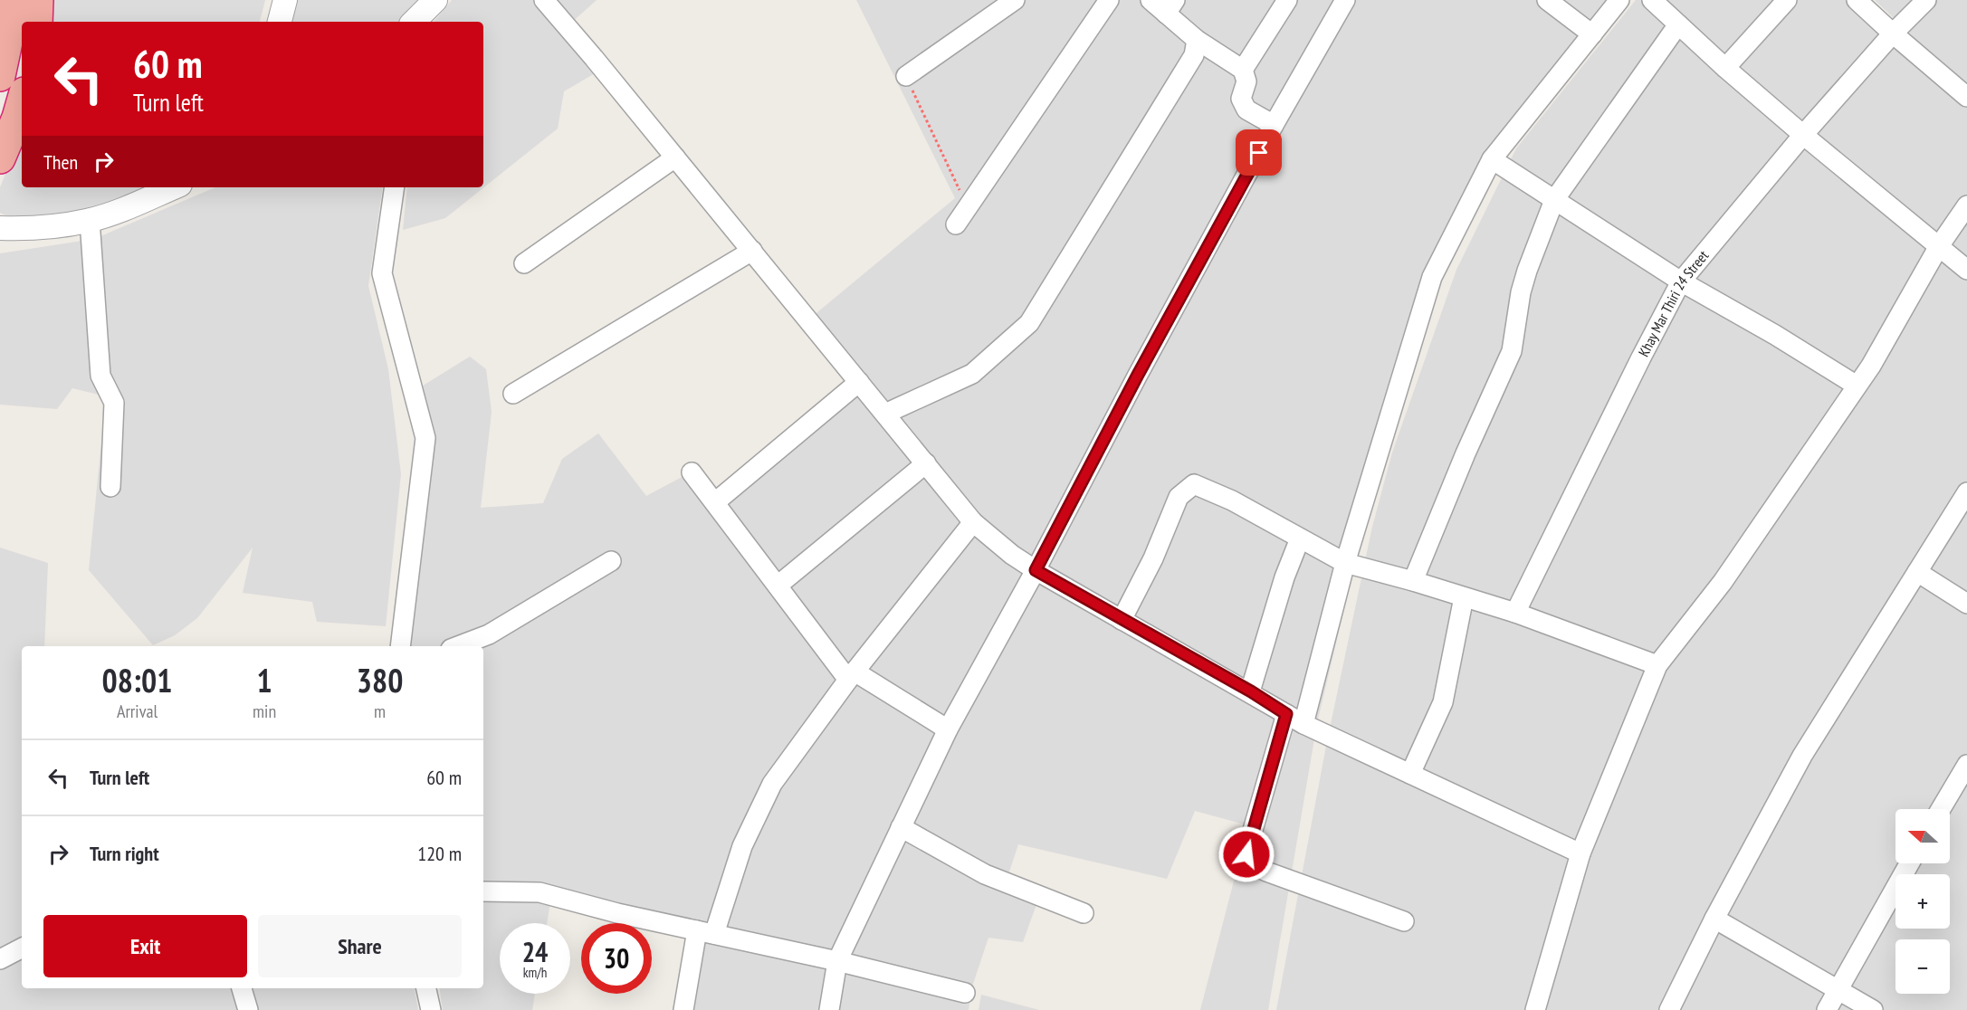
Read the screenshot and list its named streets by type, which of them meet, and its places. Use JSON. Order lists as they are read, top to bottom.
{
  "streets": {
    "street": ["Khay Mar Thiri 24 Street"]
  },
  "north": "left",
  "page": {
    "turn": ["60 m", "Turn left"],
    "then": "Then",
    "eta": [
      "08:01",
      "Arrival",
      "1",
      "min",
      "380",
      "m"
    ],
    "list": [
      {
        "name": "Turn left",
        "value": "60 m"
      },
      {
        "name": "Turn right",
        "value": "120 m"
      }
    ],
    "map_buttons": ["+", "−"],
    "buttons": ["Exit", "Share"],
    "speed": "24 km/h",
    "limit": "30"
  }
}
